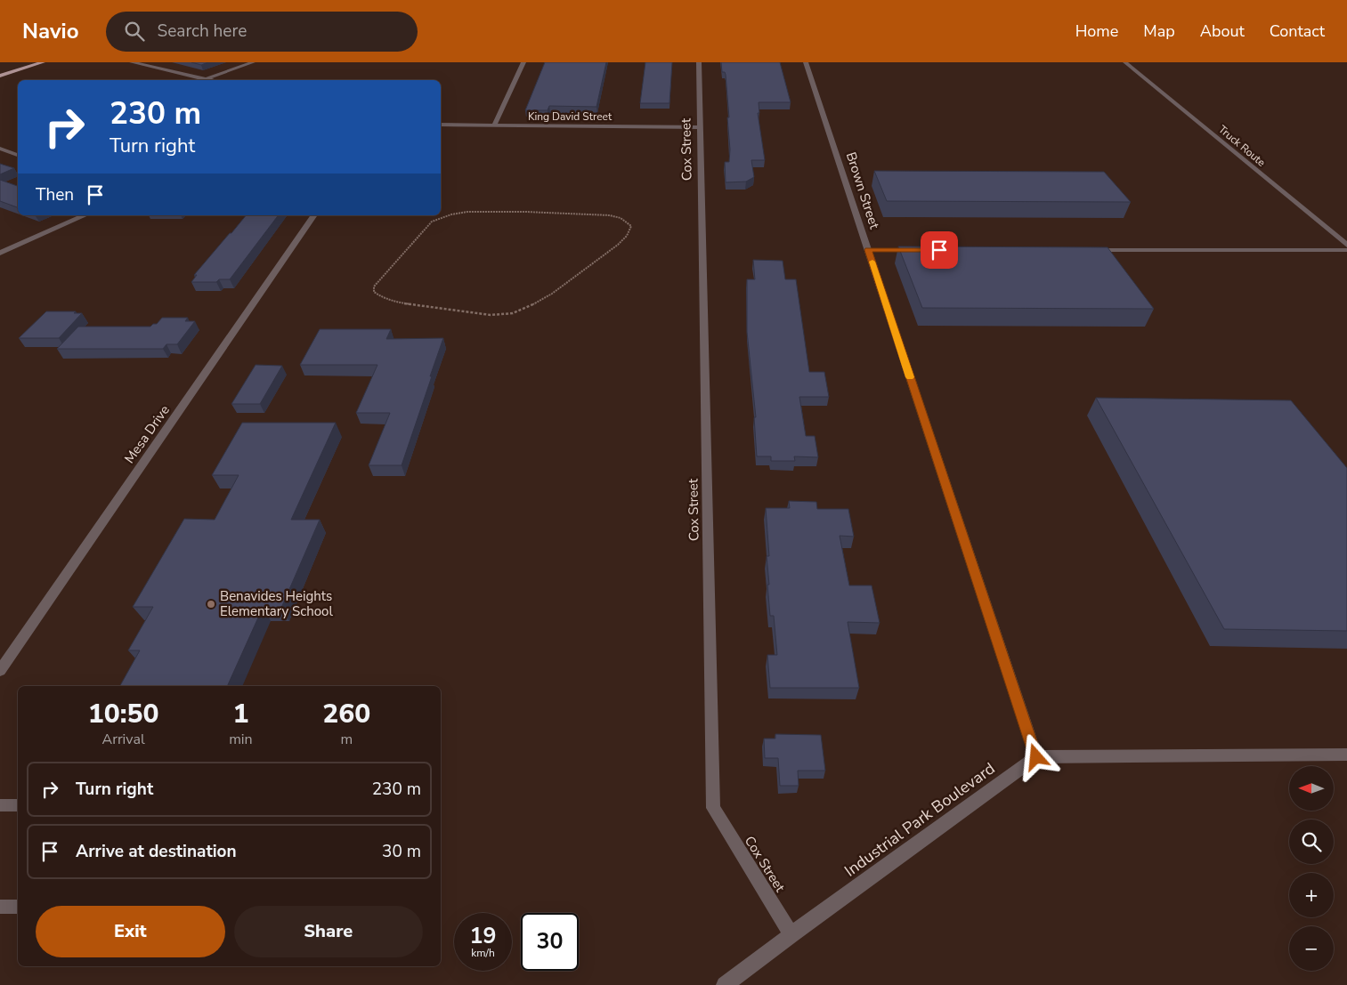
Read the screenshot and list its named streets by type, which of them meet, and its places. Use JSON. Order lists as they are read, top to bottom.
{
  "streets": {
    "street": [
      "King David Street",
      "Truck Route",
      "Cox Street",
      "Brown Street",
      "Mesa Drive",
      "Industrial Park Boulevard"
    ]
  },
  "crossings": [
    ["King David Street", "Cox Street"],
    ["Cox Street", "Industrial Park Boulevard"],
    ["Brown Street", "Industrial Park Boulevard"]
  ],
  "places": ["Benavides Heights Elementary School"],
  "north": "left",
  "page": {
    "header": "Navio",
    "search": "Search here",
    "nav": [
      "Home",
      "Map",
      "About",
      "Contact"
    ],
    "turn": ["230 m", "Turn right"],
    "then": "Then",
    "eta": [
      "10:50",
      "Arrival",
      "1",
      "min",
      "260",
      "m"
    ],
    "list": [
      {
        "name": "Turn right",
        "value": "230 m"
      },
      {
        "name": "Arrive at destination",
        "value": "30 m"
      }
    ],
    "map_buttons": ["+", "−"],
    "buttons": ["Exit", "Share"],
    "speed": "19 km/h",
    "limit": "30"
  }
}
